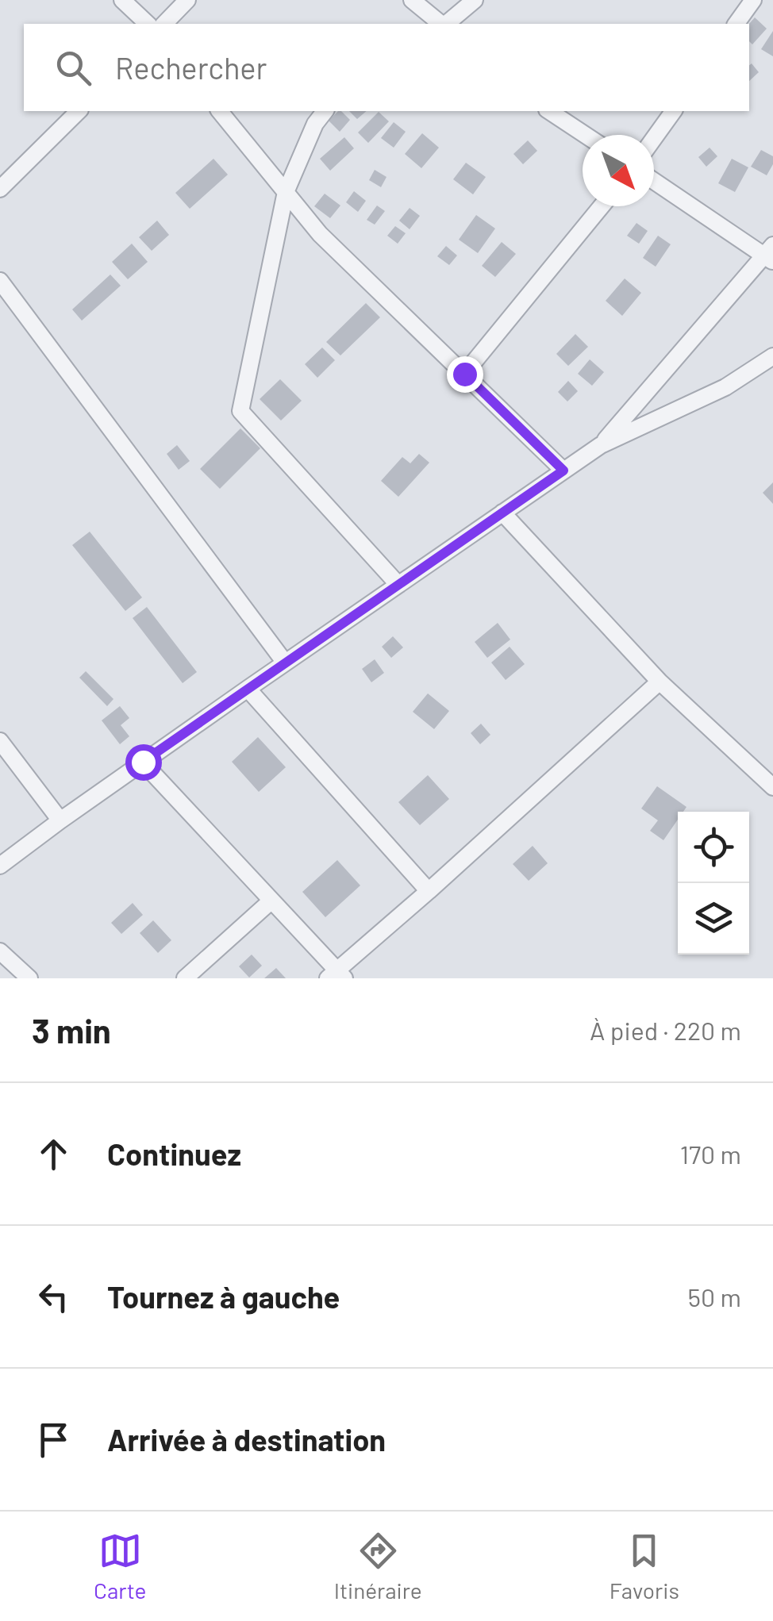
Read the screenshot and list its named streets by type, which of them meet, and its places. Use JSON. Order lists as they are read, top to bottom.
{
  "north": "bottom right",
  "page": {
    "search": "Rechercher",
    "heading": ["3 min", "À pied · 220 m"],
    "list": [
      ["Continuez", "170 m"],
      ["Tournez à gauche", "50 m"],
      "Arrivée à destination"
    ],
    "nav": ["Carte", "Itinéraire", "Favoris"]
  }
}
